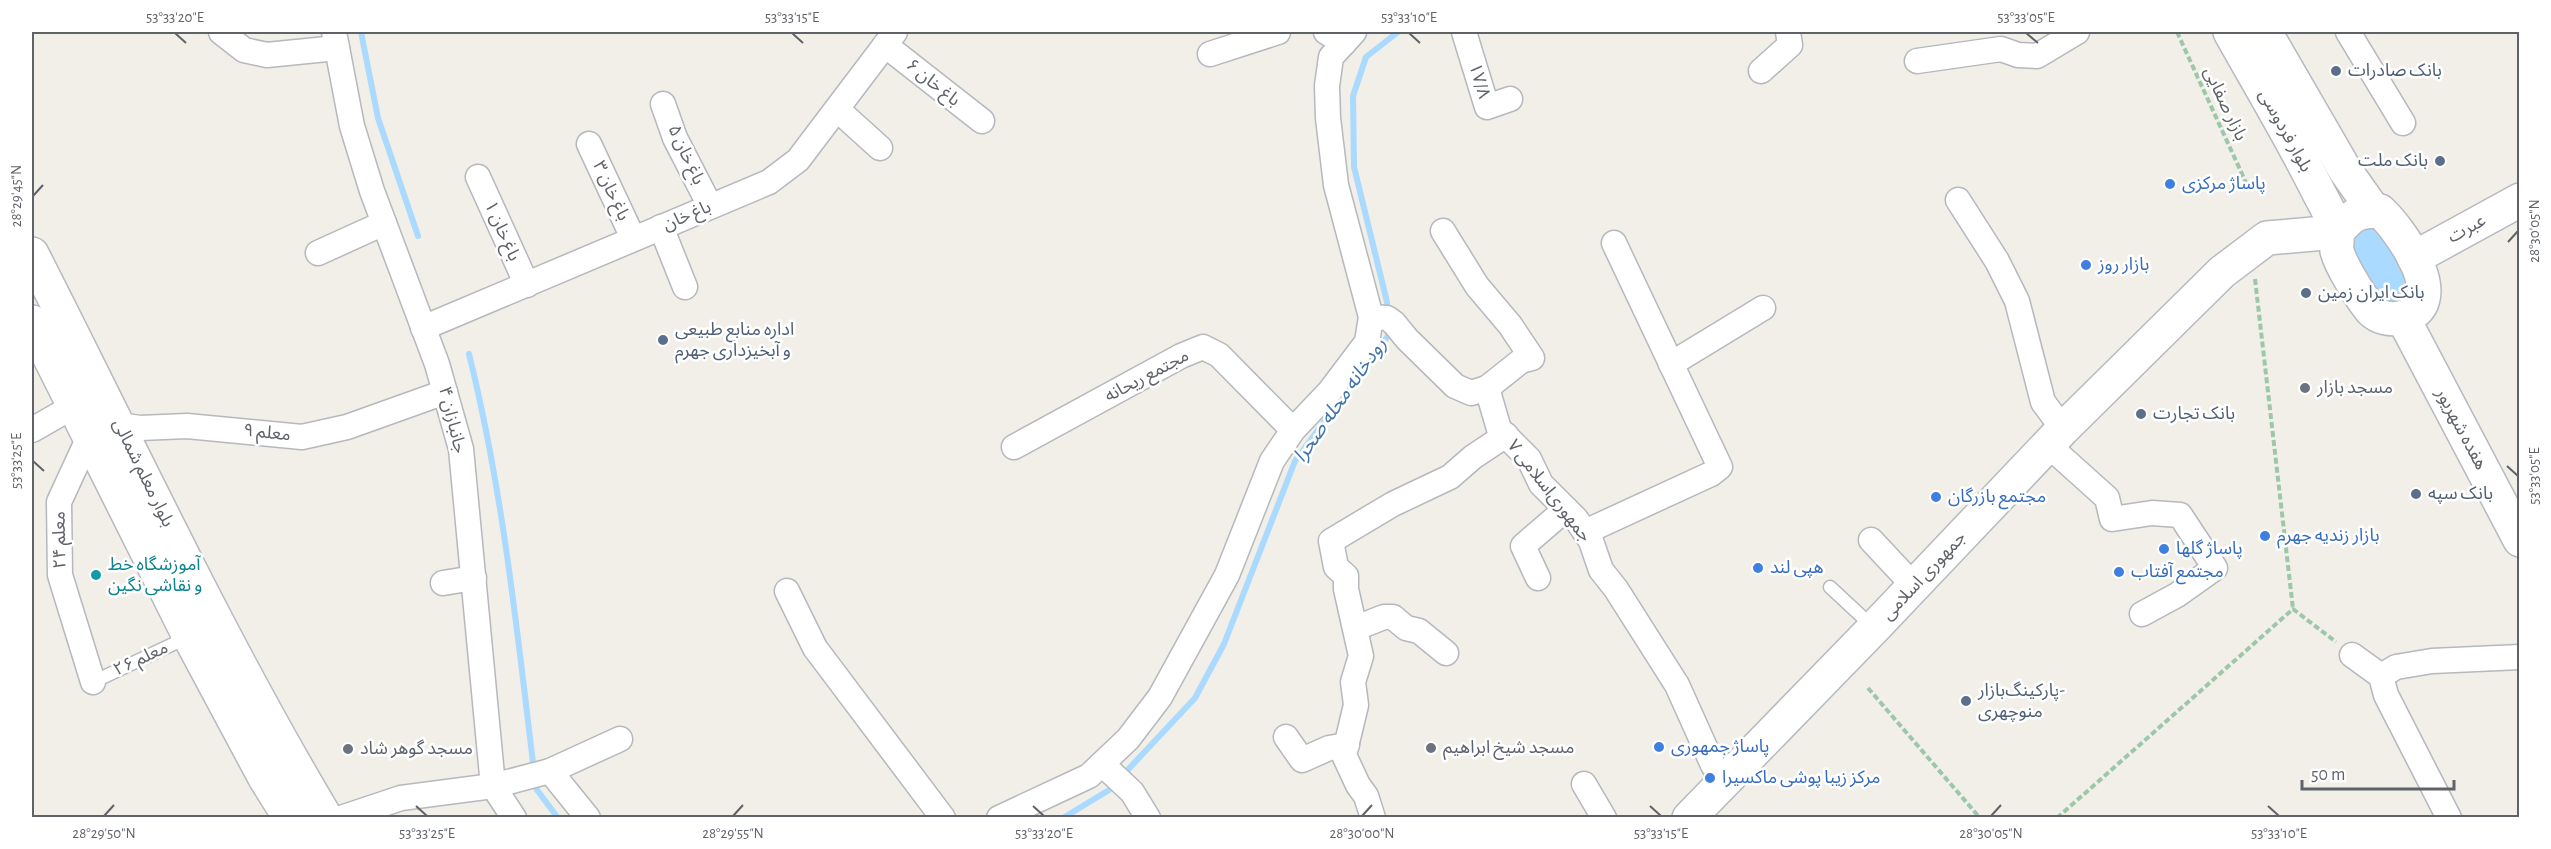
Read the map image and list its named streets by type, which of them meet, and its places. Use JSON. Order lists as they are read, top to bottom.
{
  "streets": {
    "main road": [
      "بلوار فردوسی",
      "عبرت",
      "هفده شهریور",
      "بلوار معلم شمالی",
      "جمهوری اسلامی"
    ],
    "street": [
      "۱۷/۸",
      "باغ خان ۶",
      "باغ خان ۵",
      "باغ خان ۳",
      "باغ خان",
      "باغ خان ۱",
      "مجتمع ریحانه",
      "جانبازان ۴",
      "معلم ۹",
      "جمهوری‌اسلامی ۷",
      "معلم ۲۴"
    ],
    "lane": ["معلم ۲۶"],
    "path": ["بازار صفایی"]
  },
  "crossings": [
    ["باغ خان ۶", "باغ خان"],
    ["بلوار فردوسی", "عبرت"],
    ["بلوار فردوسی", "هفده شهریور"],
    ["بلوار فردوسی", "جمهوری اسلامی"],
    ["باغ خان ۵", "باغ خان"],
    ["باغ خان ۳", "باغ خان"],
    ["باغ خان", "باغ خان ۱"],
    ["باغ خان", "جانبازان ۴"],
    ["عبرت", "هفده شهریور"],
    ["عبرت", "جمهوری اسلامی"],
    ["جانبازان ۴", "معلم ۹"],
    ["هفده شهریور", "جمهوری اسلامی"],
    ["معلم ۹", "بلوار معلم شمالی"],
    ["بلوار معلم شمالی", "معلم ۲۴"],
    ["بلوار معلم شمالی", "معلم ۲۶"],
    ["جمهوری‌اسلامی ۷", "جمهوری اسلامی"],
    ["معلم ۲۴", "معلم ۲۶"]
  ],
  "water": ["رودخانه محله صحرا"],
  "places": [
    "بانک صادرات",
    "بانک ملت",
    "پاساژ مرکزی",
    "بازار روز",
    "بانک ایران زمین",
    "اداره منابع طبیعی و آبخیزداری جهرم",
    "مسجد بازار",
    "بانک تجارت",
    "بانک سپه",
    "مجتمع بازرگان",
    "بازار زندیه جهرم",
    "پاساژ گلها",
    "هپی لند",
    "مجتمع آفتاب",
    "آموزشگاه خط و نقاشی نگین",
    "پارکینگ‌بازار- منوچهری",
    "پاساژ جمهوری",
    "مسجد شیخ ابراهیم",
    "مسجد گوهر شاد",
    "مرکز زیبا پوشی ماکسیرا"
  ],
  "scale_bar": "50 m",
  "coordinates": [
    "53°33'20\"E",
    "53°33'15\"E",
    "53°33'10\"E",
    "53°33'05\"E",
    "28°29'45\"N",
    "28°30'05\"N",
    "53°33'25\"E",
    "28°29'50\"N",
    "28°29'55\"N",
    "28°30'00\"N"
  ]
}
